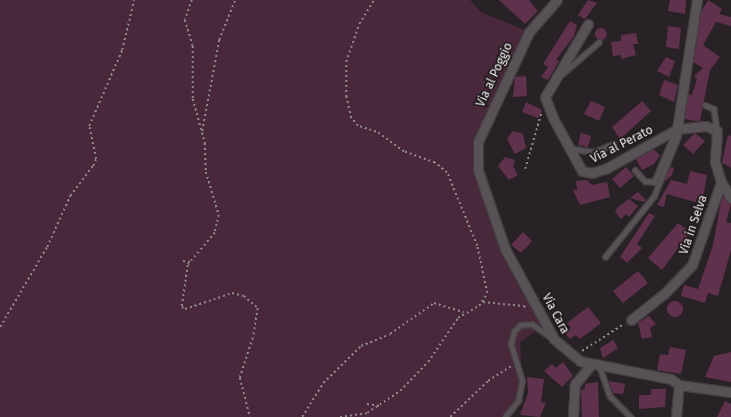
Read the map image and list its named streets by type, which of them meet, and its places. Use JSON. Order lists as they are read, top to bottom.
{
  "streets": {
    "street": [
      "Via al Poggio",
      "Via al Perato",
      "Via in Selva",
      "Via Cara"
    ]
  },
  "crossings": [
    ["Via al Poggio", "Via Cara"]
  ]
}
